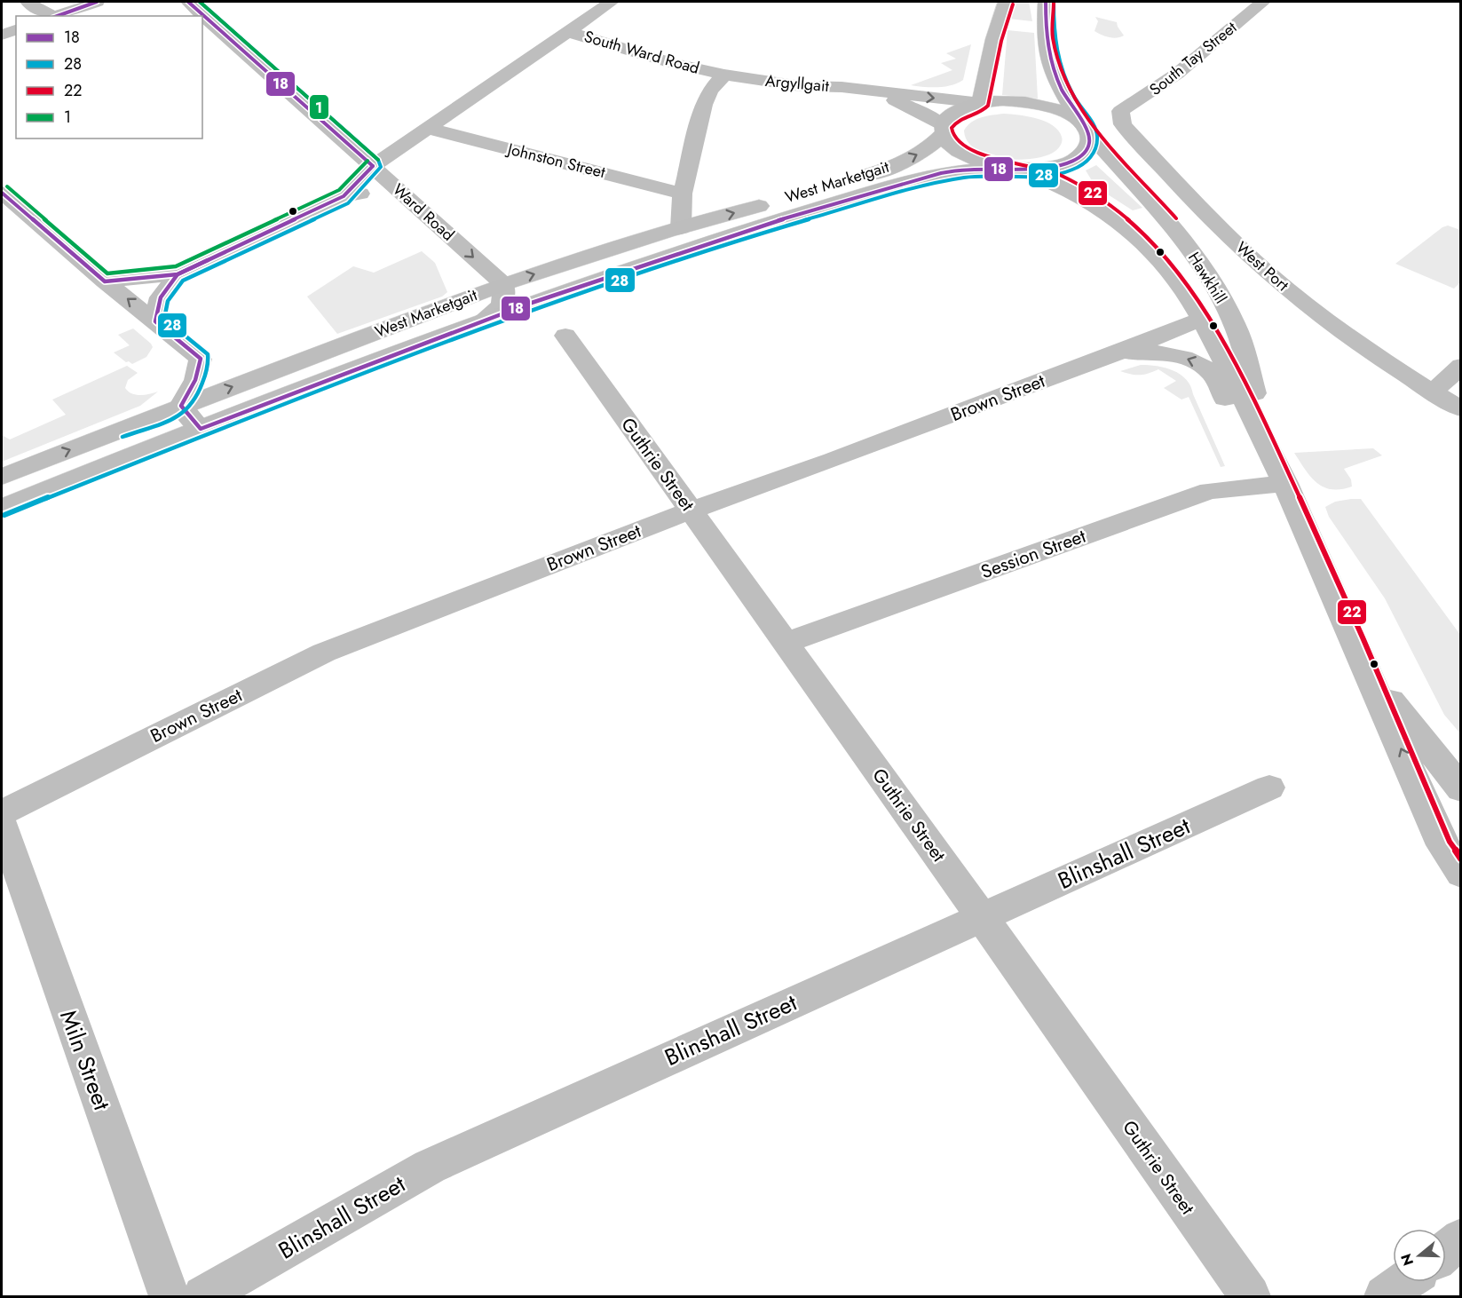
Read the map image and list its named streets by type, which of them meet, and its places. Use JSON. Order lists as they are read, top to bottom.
{
  "streets": {
    "main road": ["West Marketgait"],
    "street": [
      "South Ward Road",
      "South Tay Street",
      "Argyllgait",
      "Johnston Street",
      "Ward Road",
      "West Port",
      "Hawkhill",
      "Brown Street",
      "Guthrie Street",
      "Session Street",
      "Blinshall Street",
      "Miln Street"
    ]
  },
  "crossings": [
    ["South Ward Road", "Argyllgait"],
    ["South Ward Road", "Johnston Street"],
    ["South Ward Road", "West Marketgait"],
    ["South Tay Street", "West Port"],
    ["Argyllgait", "West Marketgait"],
    ["West Marketgait", "Ward Road"],
    ["West Marketgait", "Hawkhill"],
    ["Hawkhill", "Brown Street"],
    ["Hawkhill", "Session Street"],
    ["Brown Street", "Guthrie Street"],
    ["Guthrie Street", "Session Street"],
    ["Guthrie Street", "Blinshall Street"]
  ],
  "lines": [
    "transit line 18",
    "transit line 28",
    "transit line 22",
    "transit line 1"
  ],
  "legend": [
    "18",
    "28",
    "22",
    "1"
  ],
  "north": "left"
}
